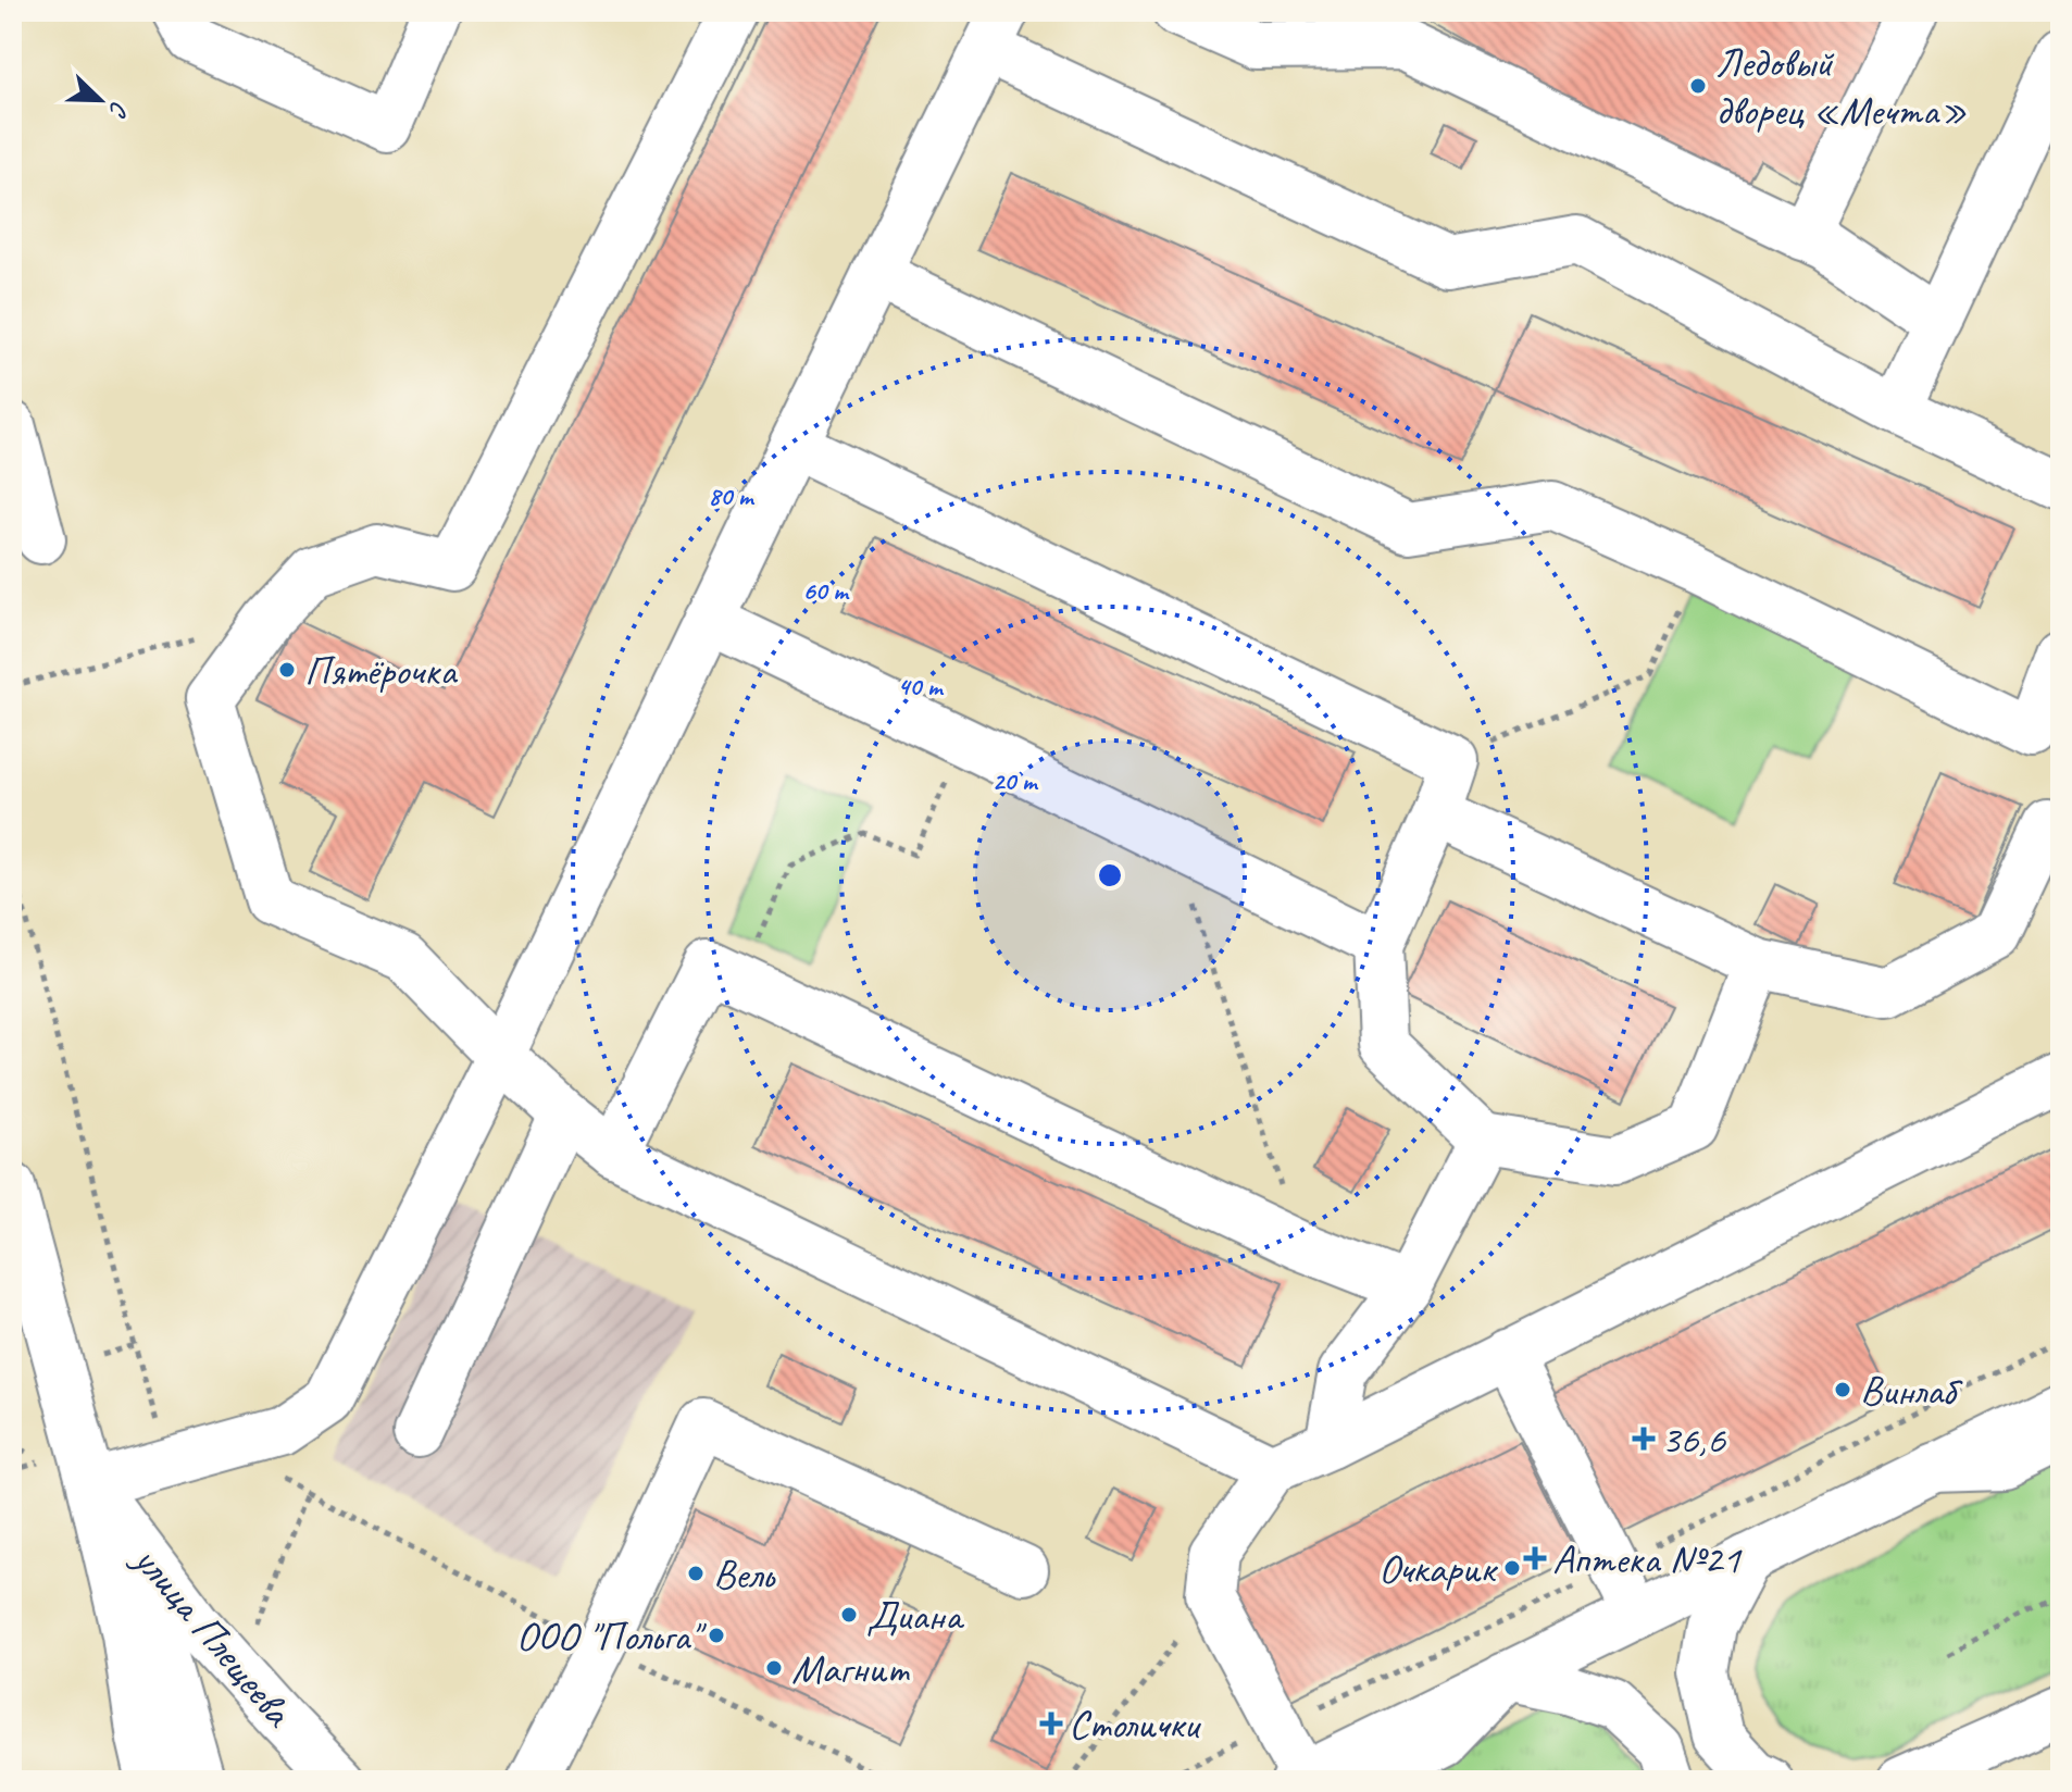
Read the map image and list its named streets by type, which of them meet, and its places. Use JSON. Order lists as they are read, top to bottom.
{
  "streets": {
    "main road": ["улица Плещеева"]
  },
  "places": {
    "other": [
      "Ледовый дворец «Мечта»",
      "Пятёрочка",
      "Винлаб",
      "Очкарик",
      "Вель",
      "Диана",
      "ООО \"Польга\"",
      "Магнит"
    ],
    "health": ["36,6", "Аптека №21", "Столички"]
  },
  "north": "bottom right",
  "rings": [
    "80 m",
    "60 m",
    "40 m",
    "20 m"
  ]
}
